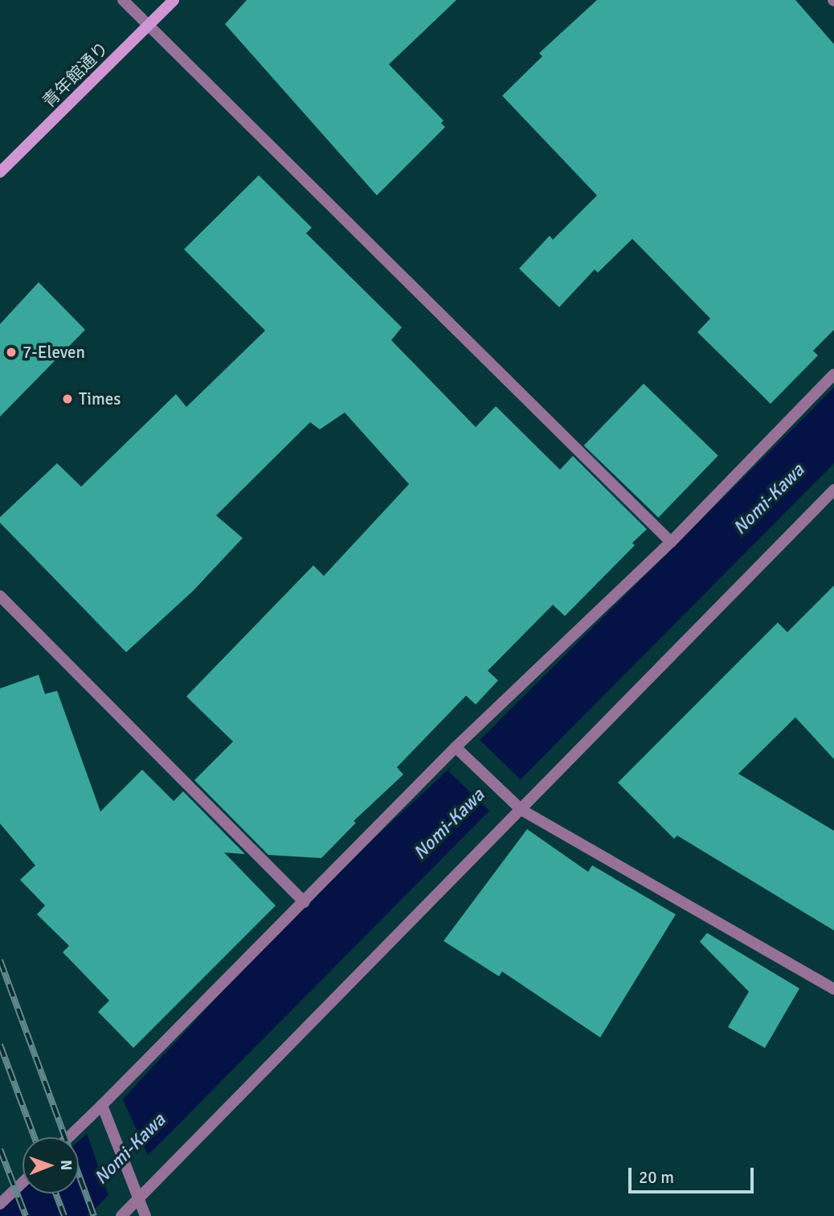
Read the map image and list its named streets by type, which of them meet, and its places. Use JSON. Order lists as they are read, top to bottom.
{
  "streets": {
    "street": ["青年館通り"]
  },
  "water": ["Nomi-Kawa"],
  "places": ["7-Eleven", "Times"],
  "scale_bar": "20 m",
  "north": "right"
}
